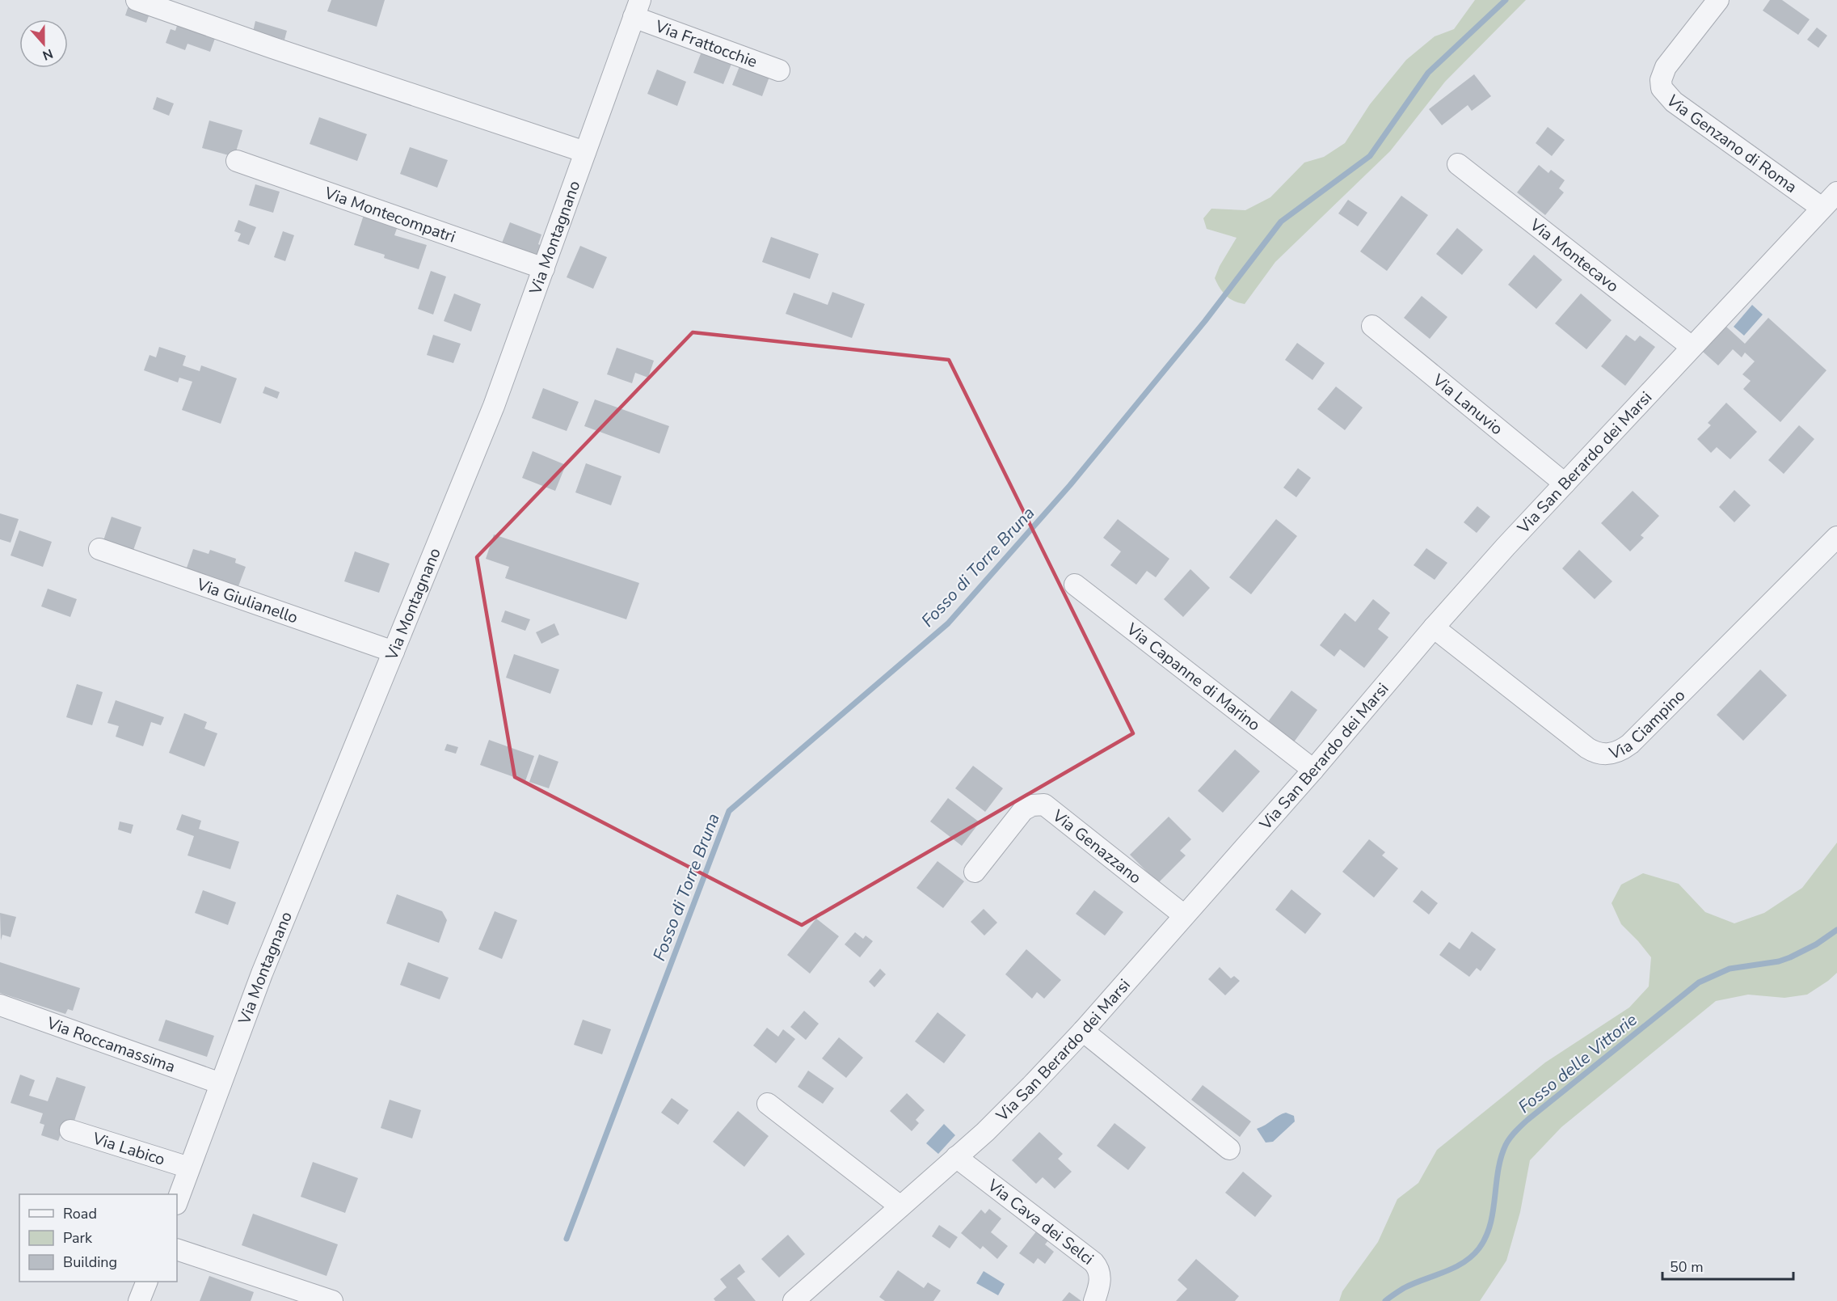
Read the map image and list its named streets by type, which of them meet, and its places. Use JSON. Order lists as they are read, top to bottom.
{
  "streets": {
    "street": [
      "Via Frattocchie",
      "Via Genzano di Roma",
      "Via Montecompatri",
      "Via Montagnano",
      "Via Montecavo",
      "Via Lanuvio",
      "Via San Berardo dei Marsi",
      "Via Giulianello",
      "Via Capanne di Marino",
      "Via Ciampino",
      "Via Genazzano",
      "Via Roccamassima",
      "Via Labico",
      "Via Cava dei Selci"
    ]
  },
  "crossings": [
    ["Via Frattocchie", "Via Montagnano"],
    ["Via Genzano di Roma", "Via San Berardo dei Marsi"],
    ["Via Montecompatri", "Via Montagnano"],
    ["Via Montagnano", "Via Giulianello"],
    ["Via Montagnano", "Via Roccamassima"],
    ["Via Montagnano", "Via Labico"],
    ["Via Montecavo", "Via San Berardo dei Marsi"],
    ["Via Lanuvio", "Via San Berardo dei Marsi"],
    ["Via San Berardo dei Marsi", "Via Capanne di Marino"],
    ["Via San Berardo dei Marsi", "Via Ciampino"],
    ["Via San Berardo dei Marsi", "Via Genazzano"],
    ["Via San Berardo dei Marsi", "Via Cava dei Selci"]
  ],
  "water": ["Fosso di Torre Bruna", "Fosso delle Vittorie"],
  "legend": ["Road", "Park", "Building"],
  "scale_bar": "50 m",
  "north": "bottom"
}
